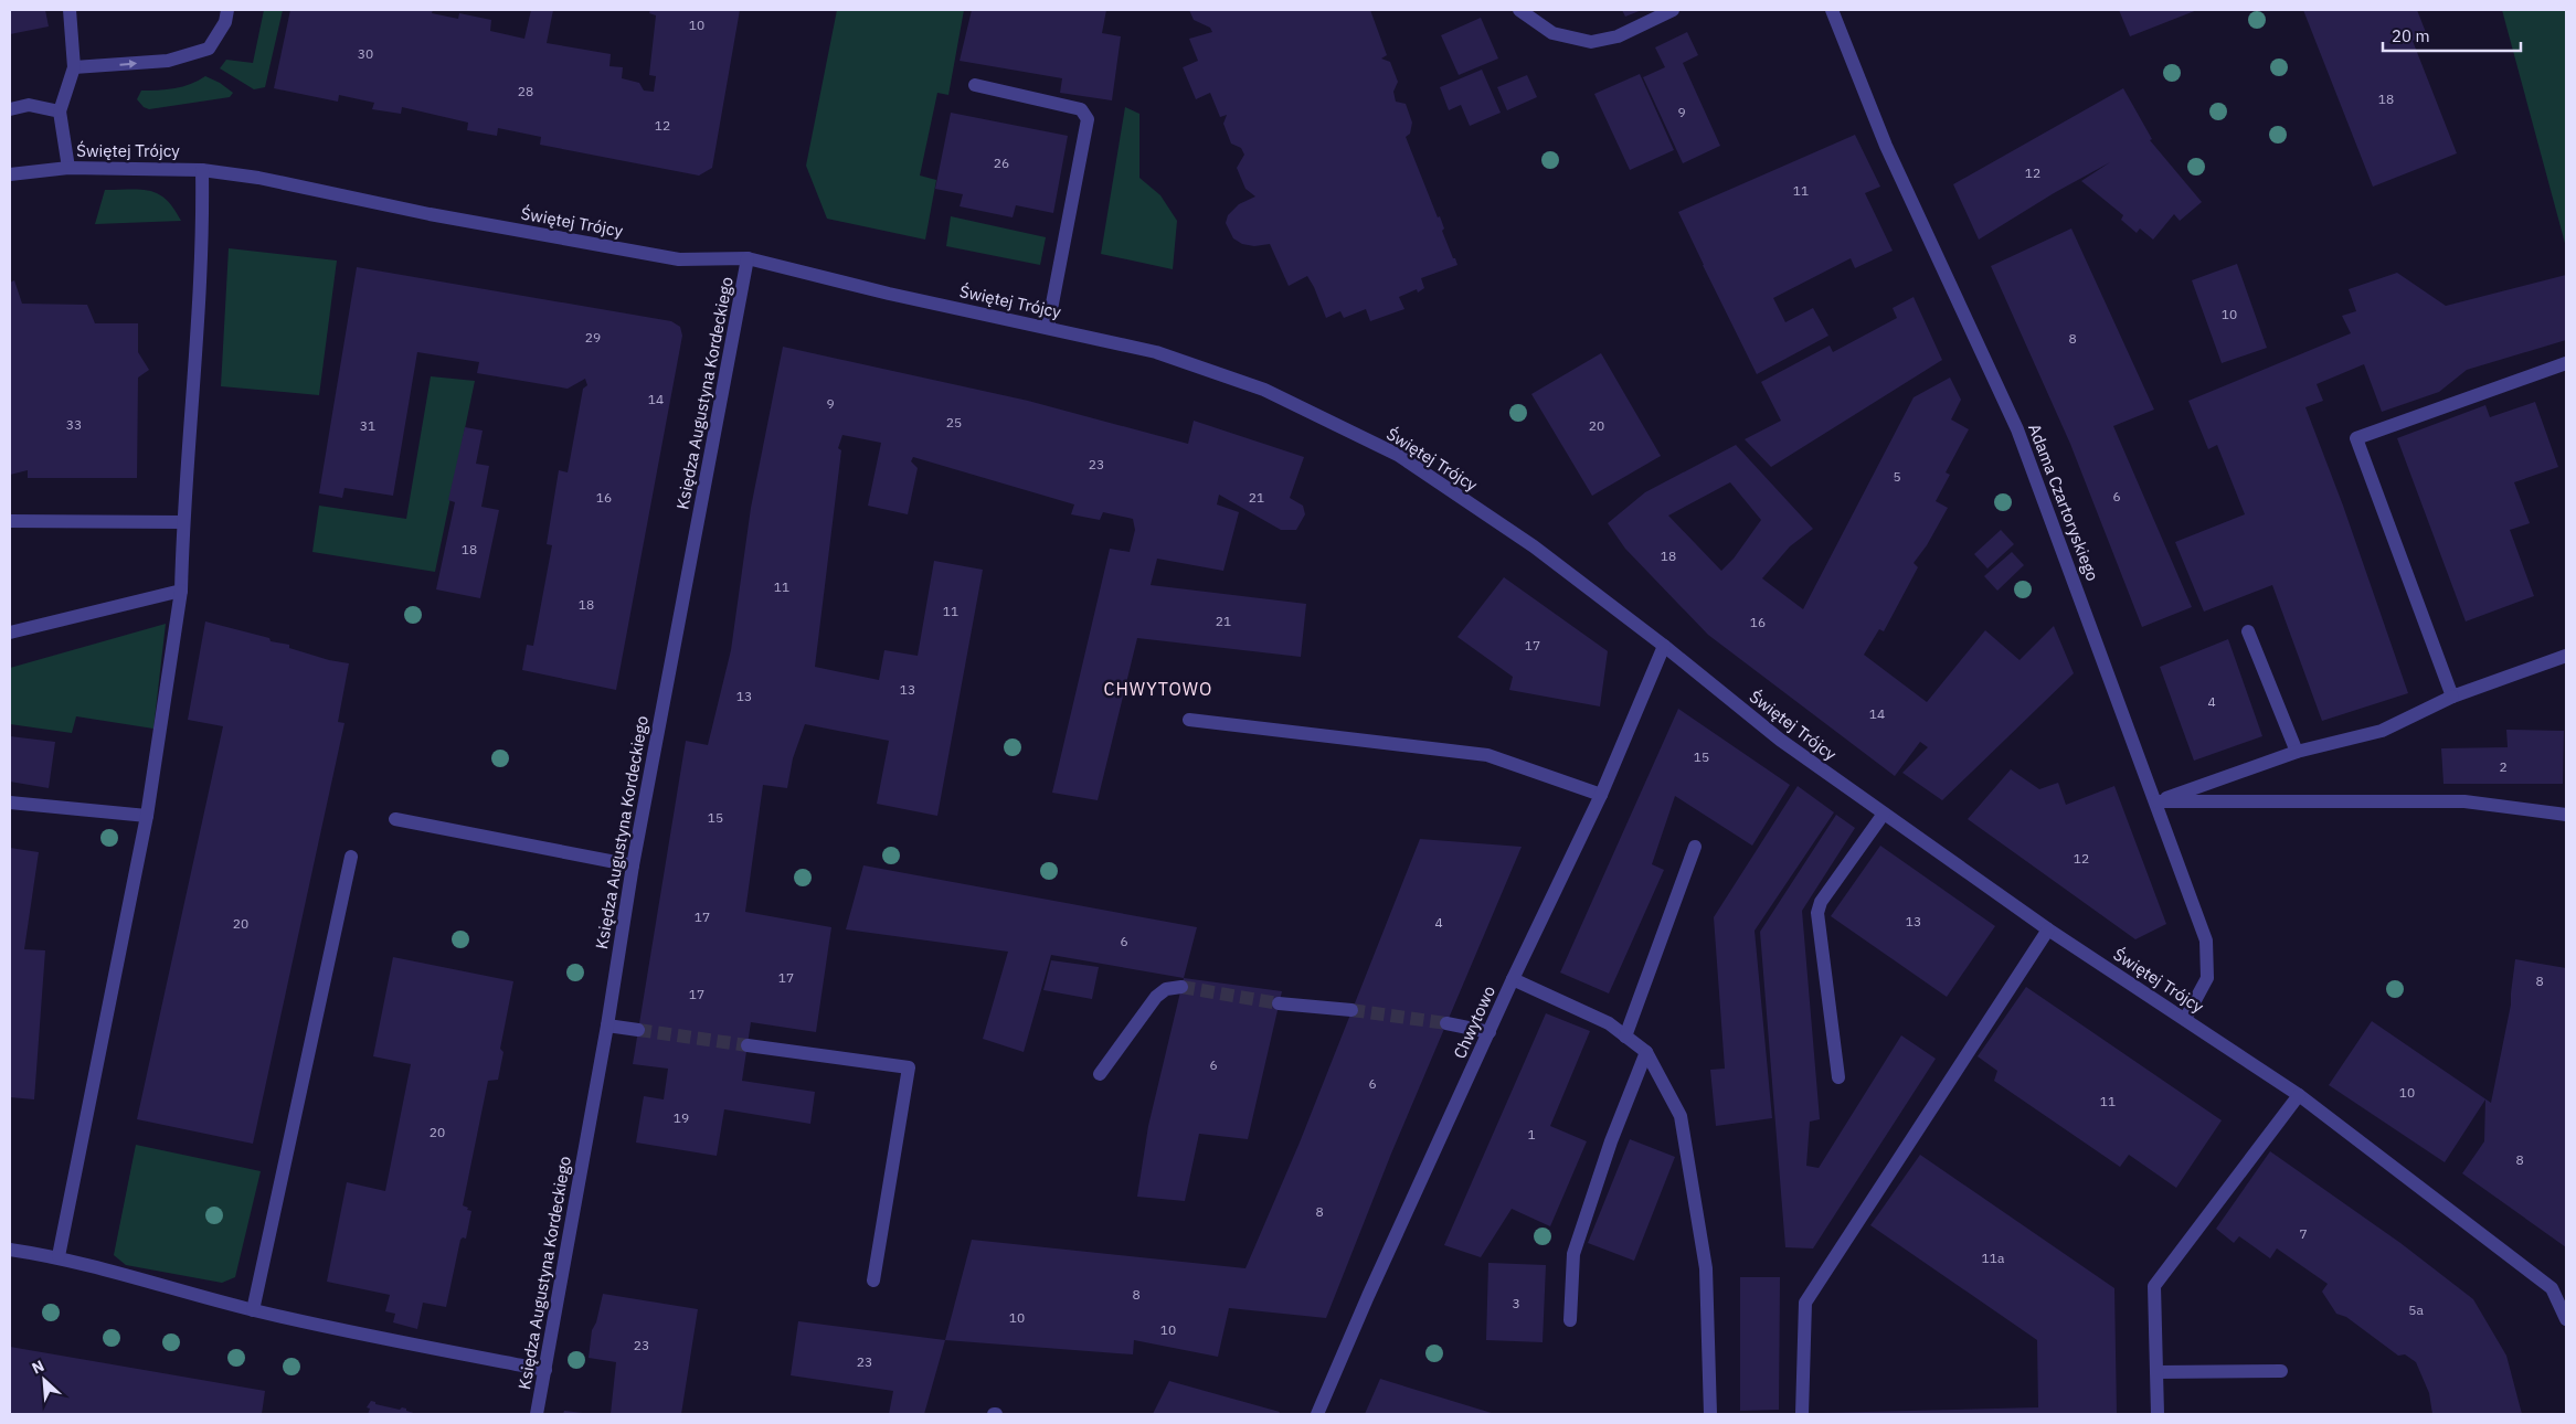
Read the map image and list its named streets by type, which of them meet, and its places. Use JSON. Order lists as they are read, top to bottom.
{
  "streets": {
    "street": [
      "Świętej Trójcy",
      "Księdza Augustyna Kordeckiego",
      "Adama Czartoryskiego",
      "Chwytowo"
    ]
  },
  "crossings": [
    ["Świętej Trójcy", "Księdza Augustyna Kordeckiego"],
    ["Świętej Trójcy", "Adama Czartoryskiego"],
    ["Świętej Trójcy", "Chwytowo"]
  ],
  "districts": ["CHWYTOWO"],
  "house_numbers": [
    "10",
    "30",
    "28",
    "18",
    "9",
    "12",
    "26",
    "12",
    "11",
    "10",
    "29",
    "8",
    "14",
    "9",
    "25",
    "33",
    "31",
    "20",
    "23",
    "5",
    "6",
    "16",
    "21",
    "18",
    "18",
    "11",
    "18",
    "11",
    "21",
    "16",
    "17",
    "13",
    "13",
    "4",
    "14",
    "15",
    "2",
    "15",
    "12",
    "17",
    "13",
    "4",
    "20",
    "6",
    "17",
    "8",
    "17",
    "6",
    "6",
    "10",
    "11",
    "19",
    "20",
    "1",
    "8",
    "8",
    "7",
    "11a",
    "8",
    "3",
    "5a",
    "10",
    "10",
    "23",
    "23"
  ],
  "scale_bar": "20 m",
  "north": "top left"
}
